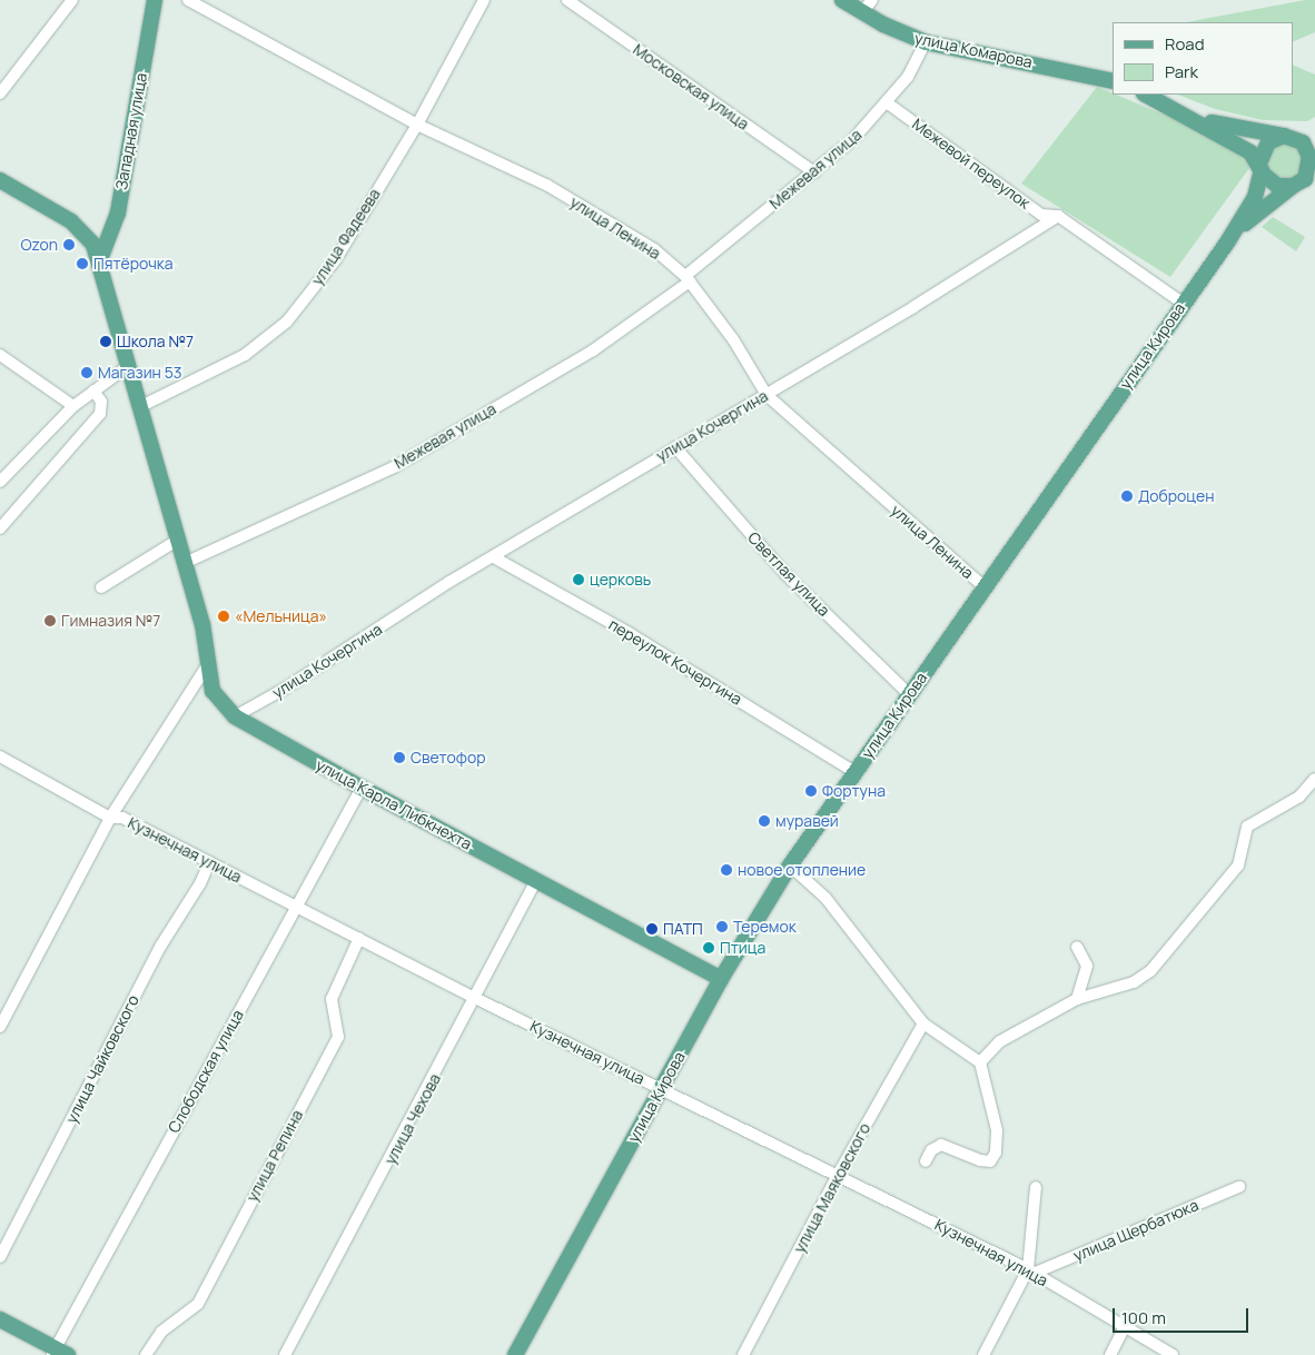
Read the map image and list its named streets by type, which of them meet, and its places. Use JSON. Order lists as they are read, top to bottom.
{
  "streets": {
    "main road": [
      "улица Комарова",
      "Западная улица",
      "улица Кирова",
      "улица Карла Либкнехта"
    ],
    "street": [
      "Московская улица",
      "Межевой переулок",
      "Межевая улица",
      "улица Ленина",
      "улица Фадеева",
      "улица Кочергина",
      "Светлая улица",
      "переулок Кочергина",
      "Кузнечная улица",
      "улица Чайковского",
      "Слободская улица",
      "улица Чехова",
      "улица Репина",
      "улица Маяковского",
      "улица Щербатюка"
    ]
  },
  "crossings": [
    ["улица Комарова", "Межевая улица"],
    ["Московская улица", "Межевая улица"],
    ["Западная улица", "улица Карла Либкнехта"],
    ["Межевой переулок", "Межевая улица"],
    ["Межевой переулок", "улица Кочергина"],
    ["Межевая улица", "улица Ленина"],
    ["Межевая улица", "улица Карла Либкнехта"],
    ["улица Ленина", "улица Фадеева"],
    ["улица Ленина", "улица Кирова"],
    ["улица Ленина", "улица Кочергина"],
    ["улица Фадеева", "улица Карла Либкнехта"],
    ["улица Кирова", "Светлая улица"],
    ["улица Кирова", "переулок Кочергина"],
    ["улица Кирова", "улица Карла Либкнехта"],
    ["улица Кирова", "Кузнечная улица"],
    ["улица Кочергина", "Светлая улица"],
    ["улица Кочергина", "переулок Кочергина"],
    ["улица Кочергина", "улица Карла Либкнехта"],
    ["улица Карла Либкнехта", "Слободская улица"],
    ["улица Карла Либкнехта", "улица Чехова"],
    ["Кузнечная улица", "улица Чайковского"],
    ["Кузнечная улица", "Слободская улица"],
    ["Кузнечная улица", "улица Чехова"],
    ["Кузнечная улица", "улица Репина"],
    ["Кузнечная улица", "улица Маяковского"],
    ["Кузнечная улица", "улица Щербатюка"]
  ],
  "places": [
    "Ozon",
    "Пятёрочка",
    "Школа №7",
    "Магазин 53",
    "Доброцен",
    "церковь",
    "«Мельница»",
    "Гимназия №7",
    "Светофор",
    "Фортуна",
    "муравей",
    "новое отопление",
    "Теремок",
    "ПАТП",
    "Птица"
  ],
  "legend": ["Road", "Park"],
  "scale_bar": "100 m"
}
